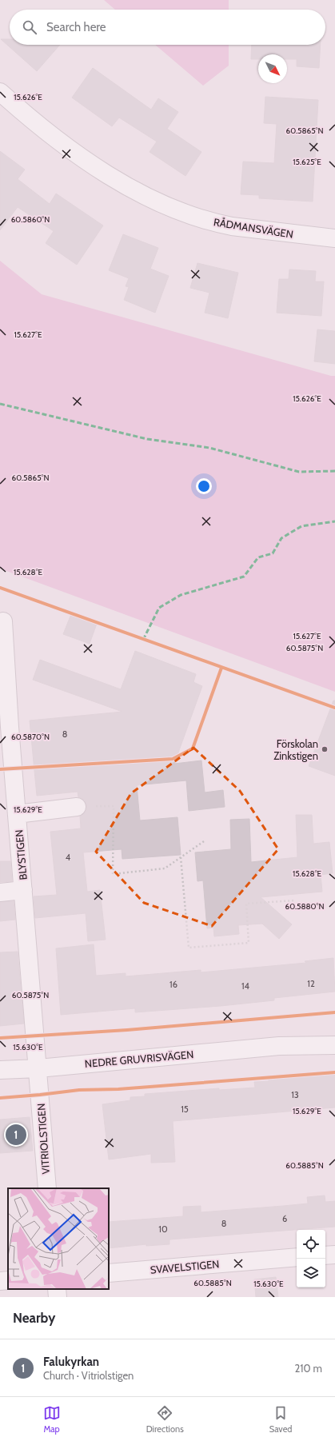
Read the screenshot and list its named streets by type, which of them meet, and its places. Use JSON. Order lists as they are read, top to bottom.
{
  "streets": {
    "street": [
      "RÅDMANSVÄGEN",
      "BLYSTIGEN",
      "NEDRE GRUVRISVÄGEN",
      "VITRIOLSTIGEN",
      "SVAVELSTIGEN"
    ]
  },
  "crossings": [
    ["BLYSTIGEN", "NEDRE GRUVRISVÄGEN"],
    ["BLYSTIGEN", "VITRIOLSTIGEN"],
    ["NEDRE GRUVRISVÄGEN", "VITRIOLSTIGEN"]
  ],
  "places": ["Förskolan Zinkstigen"],
  "house_numbers": [
    "8",
    "4",
    "12",
    "16",
    "14",
    "13",
    "15",
    "6",
    "8",
    "10"
  ],
  "north": "bottom right",
  "page": {
    "search": "Search here",
    "pins": "1",
    "heading": "Nearby",
    "list": [
      {
        "mark": "1",
        "name": "Falukyrkan",
        "note": "Church · Vitriolstigen",
        "value": "210 m"
      }
    ],
    "nav": ["Map", "Directions", "Saved"]
  },
  "coordinates": [
    "15.626°E",
    "60.5865°N",
    "15.625°E",
    "60.5860°N",
    "15.627°E",
    "15.628°E",
    "60.5875°N",
    "60.5870°N",
    "15.629°E",
    "60.5880°N",
    "15.630°E",
    "60.5885°N"
  ]
}
